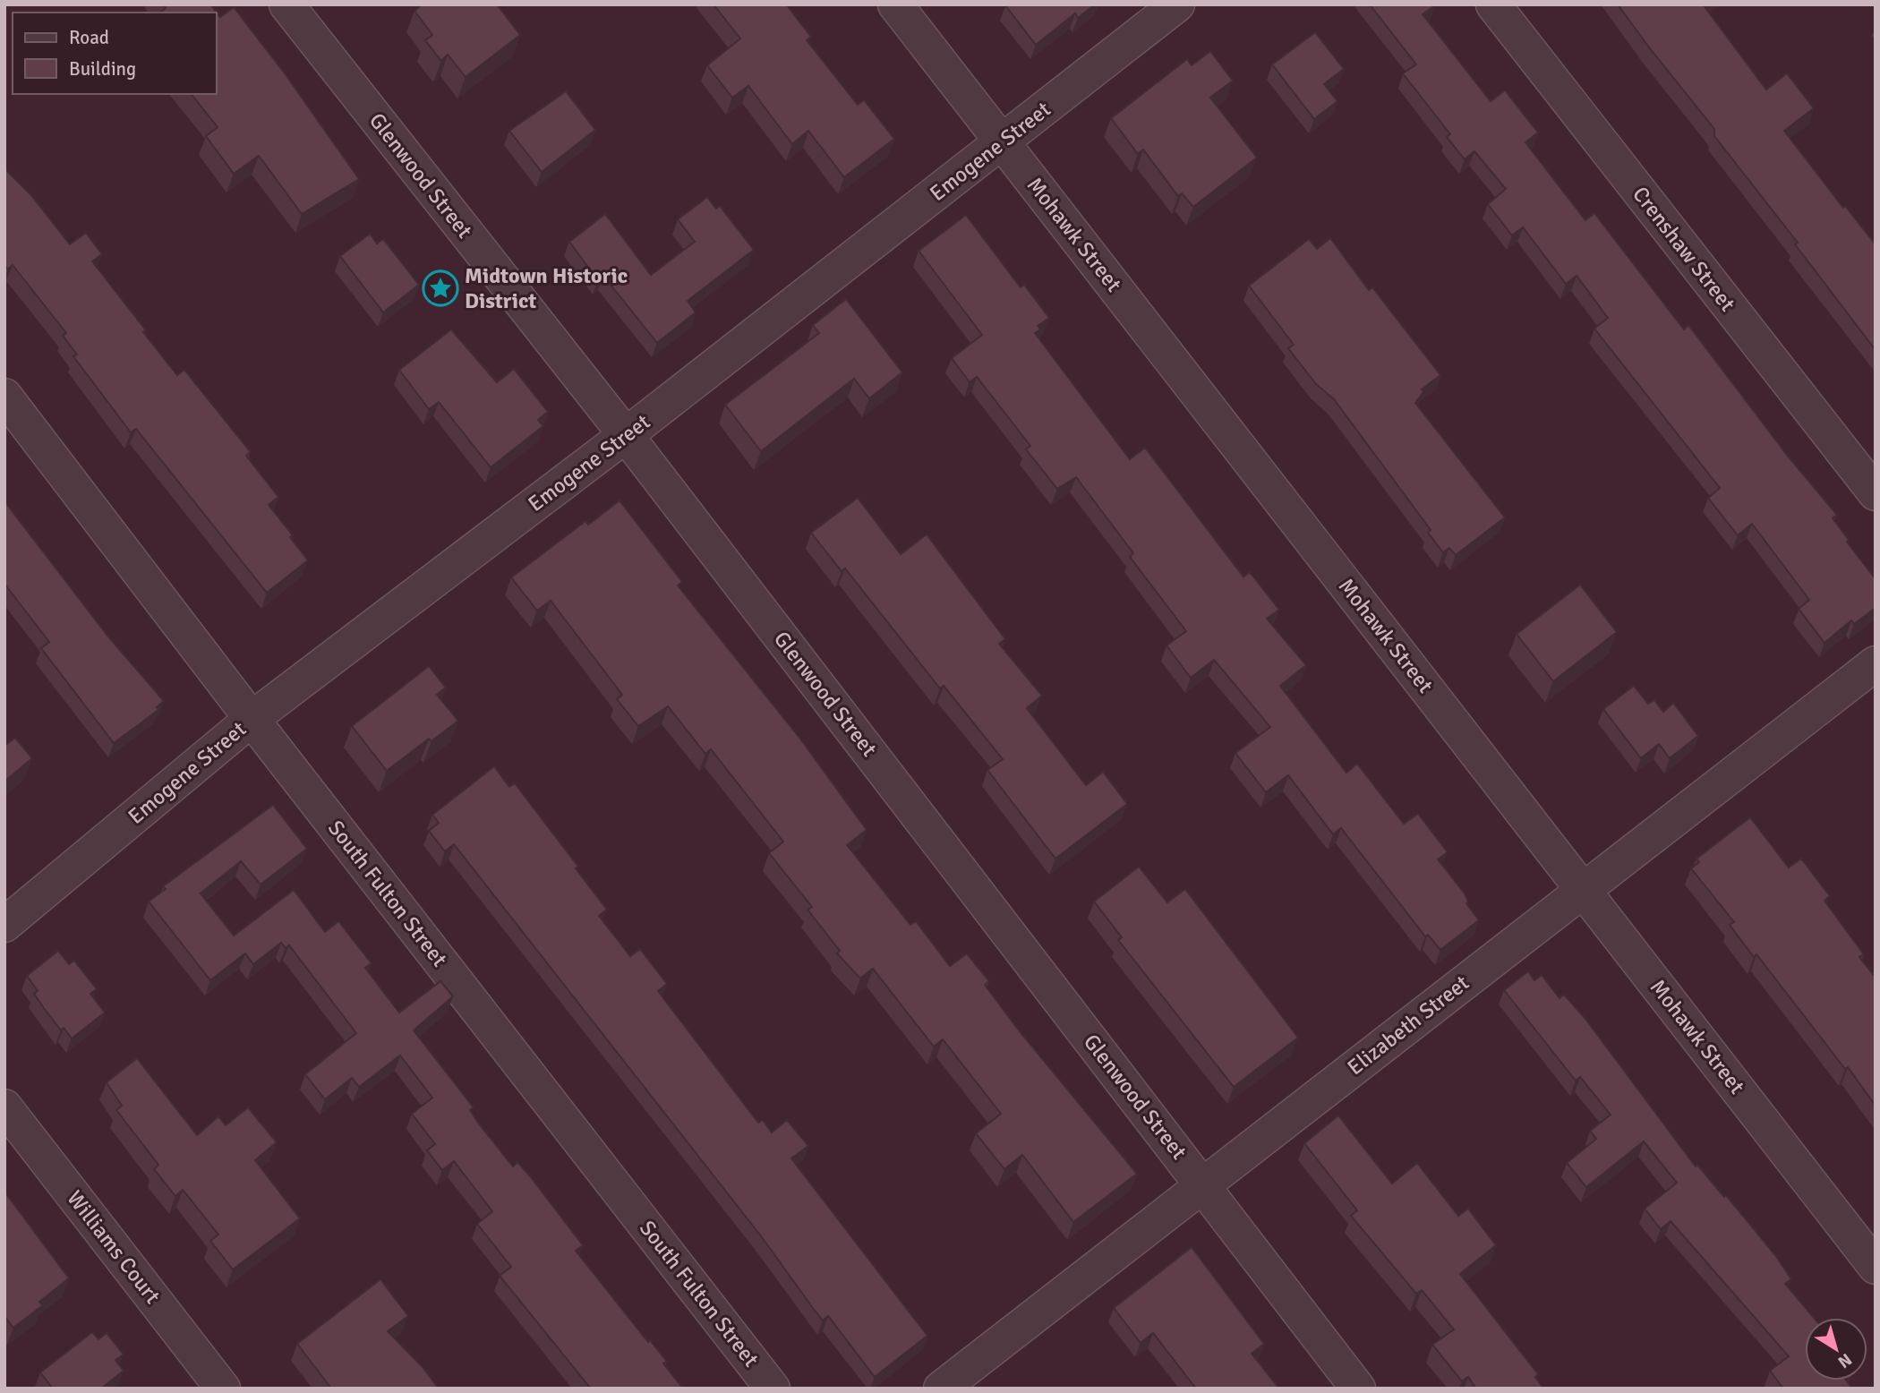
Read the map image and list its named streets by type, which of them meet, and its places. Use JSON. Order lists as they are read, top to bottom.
{
  "streets": {
    "street": [
      "Emogene Street",
      "Glenwood Street",
      "Mohawk Street",
      "Crenshaw Street",
      "South Fulton Street",
      "Elizabeth Street",
      "Williams Court"
    ]
  },
  "crossings": [
    ["Emogene Street", "Glenwood Street"],
    ["Emogene Street", "Mohawk Street"],
    ["Emogene Street", "South Fulton Street"],
    ["Glenwood Street", "Elizabeth Street"],
    ["Mohawk Street", "Elizabeth Street"]
  ],
  "places": {
    "place": ["Midtown Historic District"]
  },
  "legend": ["Road", "Building"],
  "north": "bottom right"
}
